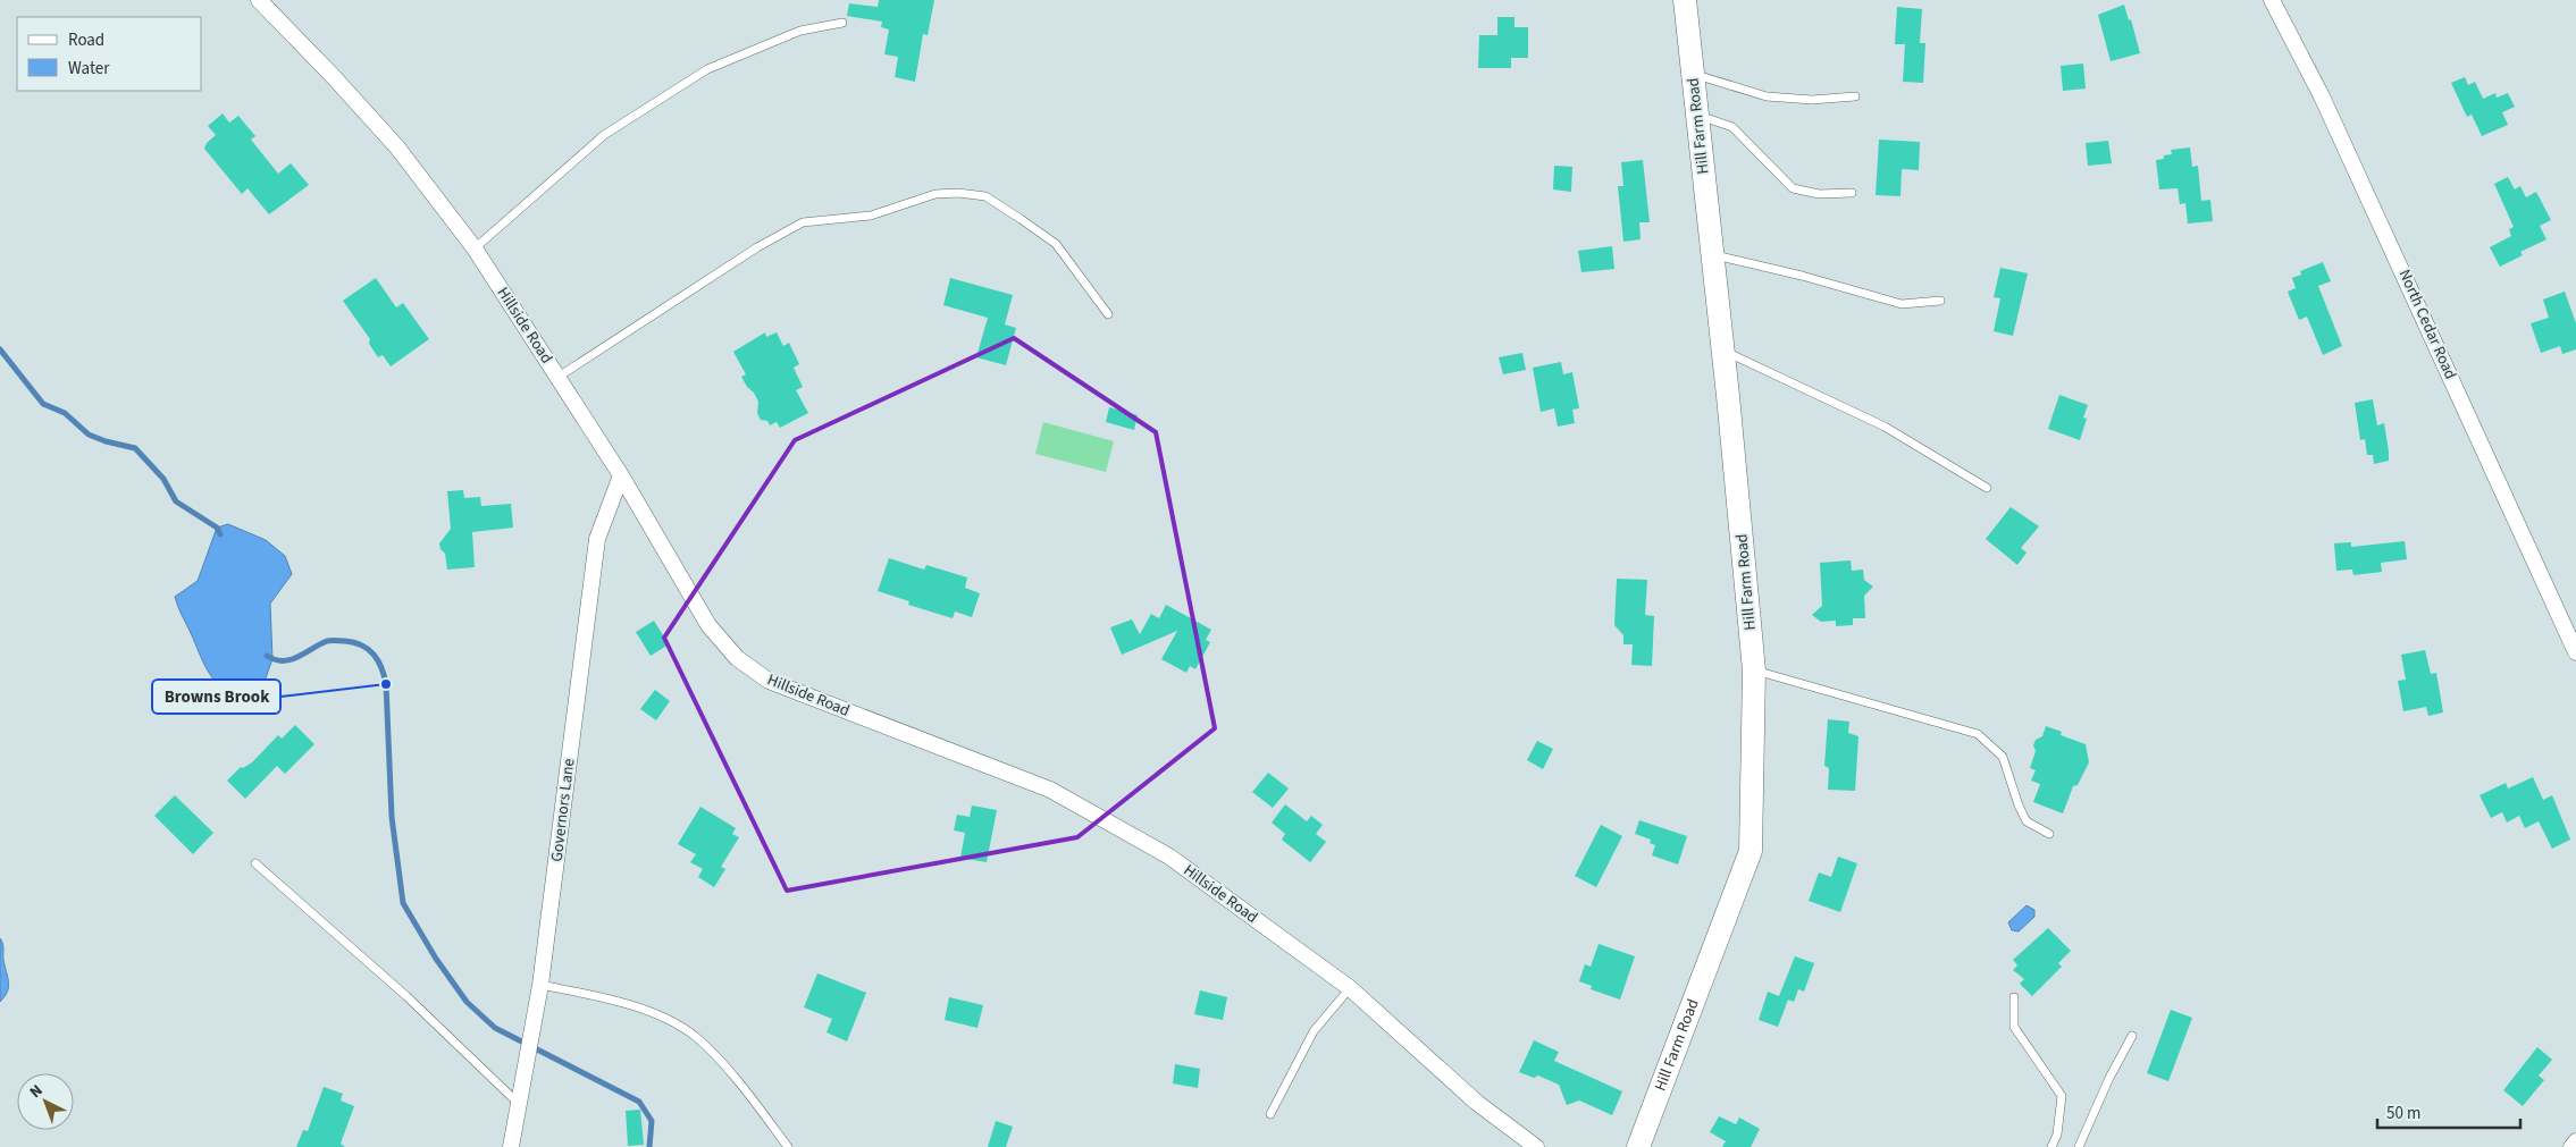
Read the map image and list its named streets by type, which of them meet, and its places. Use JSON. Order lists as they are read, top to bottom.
{
  "streets": {
    "main road": ["Hill Farm Road"],
    "street": ["North Cedar Road", "Hillside Road", "Governors Lane"]
  },
  "crossings": [
    ["Hillside Road", "Governors Lane"]
  ],
  "places": ["Browns Brook"],
  "legend": ["Road", "Water"],
  "scale_bar": "50 m",
  "north": "top left"
}
